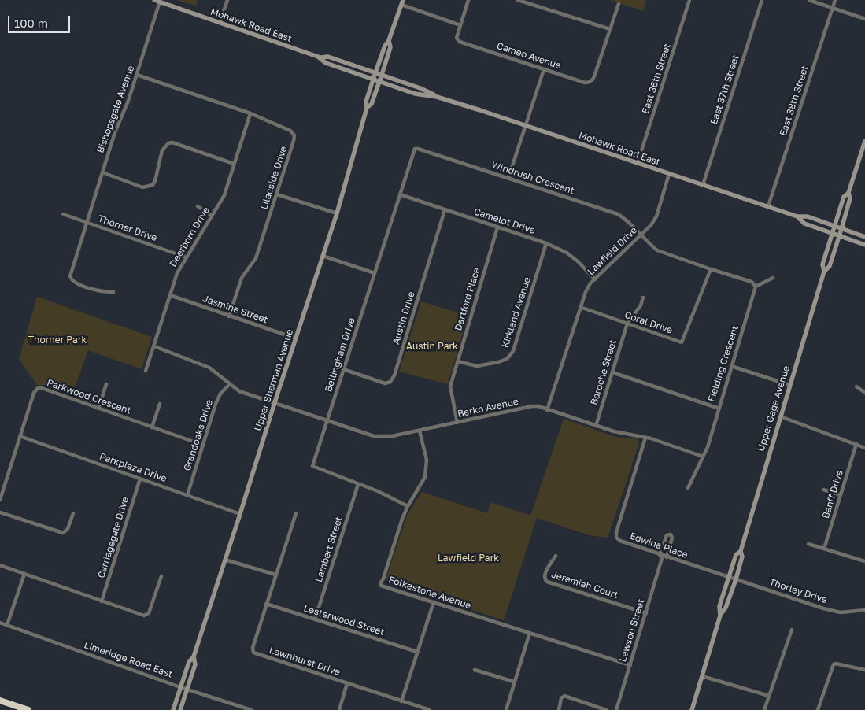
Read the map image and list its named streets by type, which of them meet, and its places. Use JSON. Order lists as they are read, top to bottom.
{
  "streets": {
    "main road": ["Mohawk Road East", "Upper Sherman Avenue", "Upper Gage Avenue"],
    "street": [
      "Cameo Avenue",
      "East 36th Street",
      "East 37th Street",
      "East 38th Street",
      "Bishopsgate Avenue",
      "Lilacside Drive",
      "Windrush Crescent",
      "Camelot Drive",
      "Thorner Drive",
      "Deerborn Drive",
      "Lawfield Drive",
      "Dartford Place",
      "Jasmine Street",
      "Kirkland Avenue",
      "Austin Drive",
      "Coral Drive",
      "Bellingham Drive",
      "Fielding Crescent",
      "Baroche Street",
      "Parkwood Crescent",
      "Berko Avenue",
      "Grandoaks Drive",
      "Parkplaza Drive",
      "Banff Drive",
      "Carriagegate Drive",
      "Edwina Place",
      "Lambert Street",
      "Jeremiah Court",
      "Thorley Drive",
      "Folkestone Avenue",
      "Lesterwood Street",
      "Lawson Street",
      "Limeridge Road East",
      "Lawnhurst Drive"
    ]
  },
  "crossings": [
    ["Mohawk Road East", "East 36th Street"],
    ["Mohawk Road East", "East 37th Street"],
    ["Mohawk Road East", "East 38th Street"],
    ["Mohawk Road East", "Bishopsgate Avenue"],
    ["Mohawk Road East", "Lawfield Drive"],
    ["Mohawk Road East", "Upper Sherman Avenue"],
    ["Mohawk Road East", "Upper Gage Avenue"],
    ["Bishopsgate Avenue", "Lilacside Drive"],
    ["Bishopsgate Avenue", "Thorner Drive"],
    ["Lilacside Drive", "Deerborn Drive"],
    ["Lilacside Drive", "Jasmine Street"],
    ["Windrush Crescent", "Lawfield Drive"],
    ["Windrush Crescent", "Bellingham Drive"],
    ["Camelot Drive", "Lawfield Drive"],
    ["Camelot Drive", "Dartford Place"],
    ["Camelot Drive", "Kirkland Avenue"],
    ["Camelot Drive", "Austin Drive"],
    ["Camelot Drive", "Bellingham Drive"],
    ["Thorner Drive", "Deerborn Drive"],
    ["Deerborn Drive", "Jasmine Street"],
    ["Deerborn Drive", "Berko Avenue"],
    ["Lawfield Drive", "Coral Drive"],
    ["Lawfield Drive", "Berko Avenue"],
    ["Dartford Place", "Kirkland Avenue"],
    ["Dartford Place", "Berko Avenue"],
    ["Jasmine Street", "Upper Sherman Avenue"],
    ["Austin Drive", "Bellingham Drive"],
    ["Coral Drive", "Baroche Street"],
    ["Bellingham Drive", "Berko Avenue"],
    ["Bellingham Drive", "Lambert Street"],
    ["Bellingham Drive", "Folkestone Avenue"],
    ["Fielding Crescent", "Baroche Street"],
    ["Baroche Street", "Berko Avenue"],
    ["Upper Sherman Avenue", "Berko Avenue"],
    ["Upper Sherman Avenue", "Parkplaza Drive"],
    ["Upper Sherman Avenue", "Limeridge Road East"],
    ["Parkwood Crescent", "Grandoaks Drive"],
    ["Parkwood Crescent", "Parkplaza Drive"],
    ["Berko Avenue", "Grandoaks Drive"],
    ["Berko Avenue", "Edwina Place"],
    ["Berko Avenue", "Folkestone Avenue"],
    ["Upper Gage Avenue", "Edwina Place"],
    ["Upper Gage Avenue", "Thorley Drive"],
    ["Grandoaks Drive", "Parkplaza Drive"],
    ["Parkplaza Drive", "Carriagegate Drive"],
    ["Edwina Place", "Thorley Drive"],
    ["Edwina Place", "Lawson Street"],
    ["Lambert Street", "Lesterwood Street"],
    ["Jeremiah Court", "Lawson Street"],
    ["Folkestone Avenue", "Lawson Street"],
    ["Lesterwood Street", "Lawnhurst Drive"]
  ],
  "parks": ["Thorner Park", "Austin Park", "Lawfield Park"],
  "scale_bar": "100 m"
}
